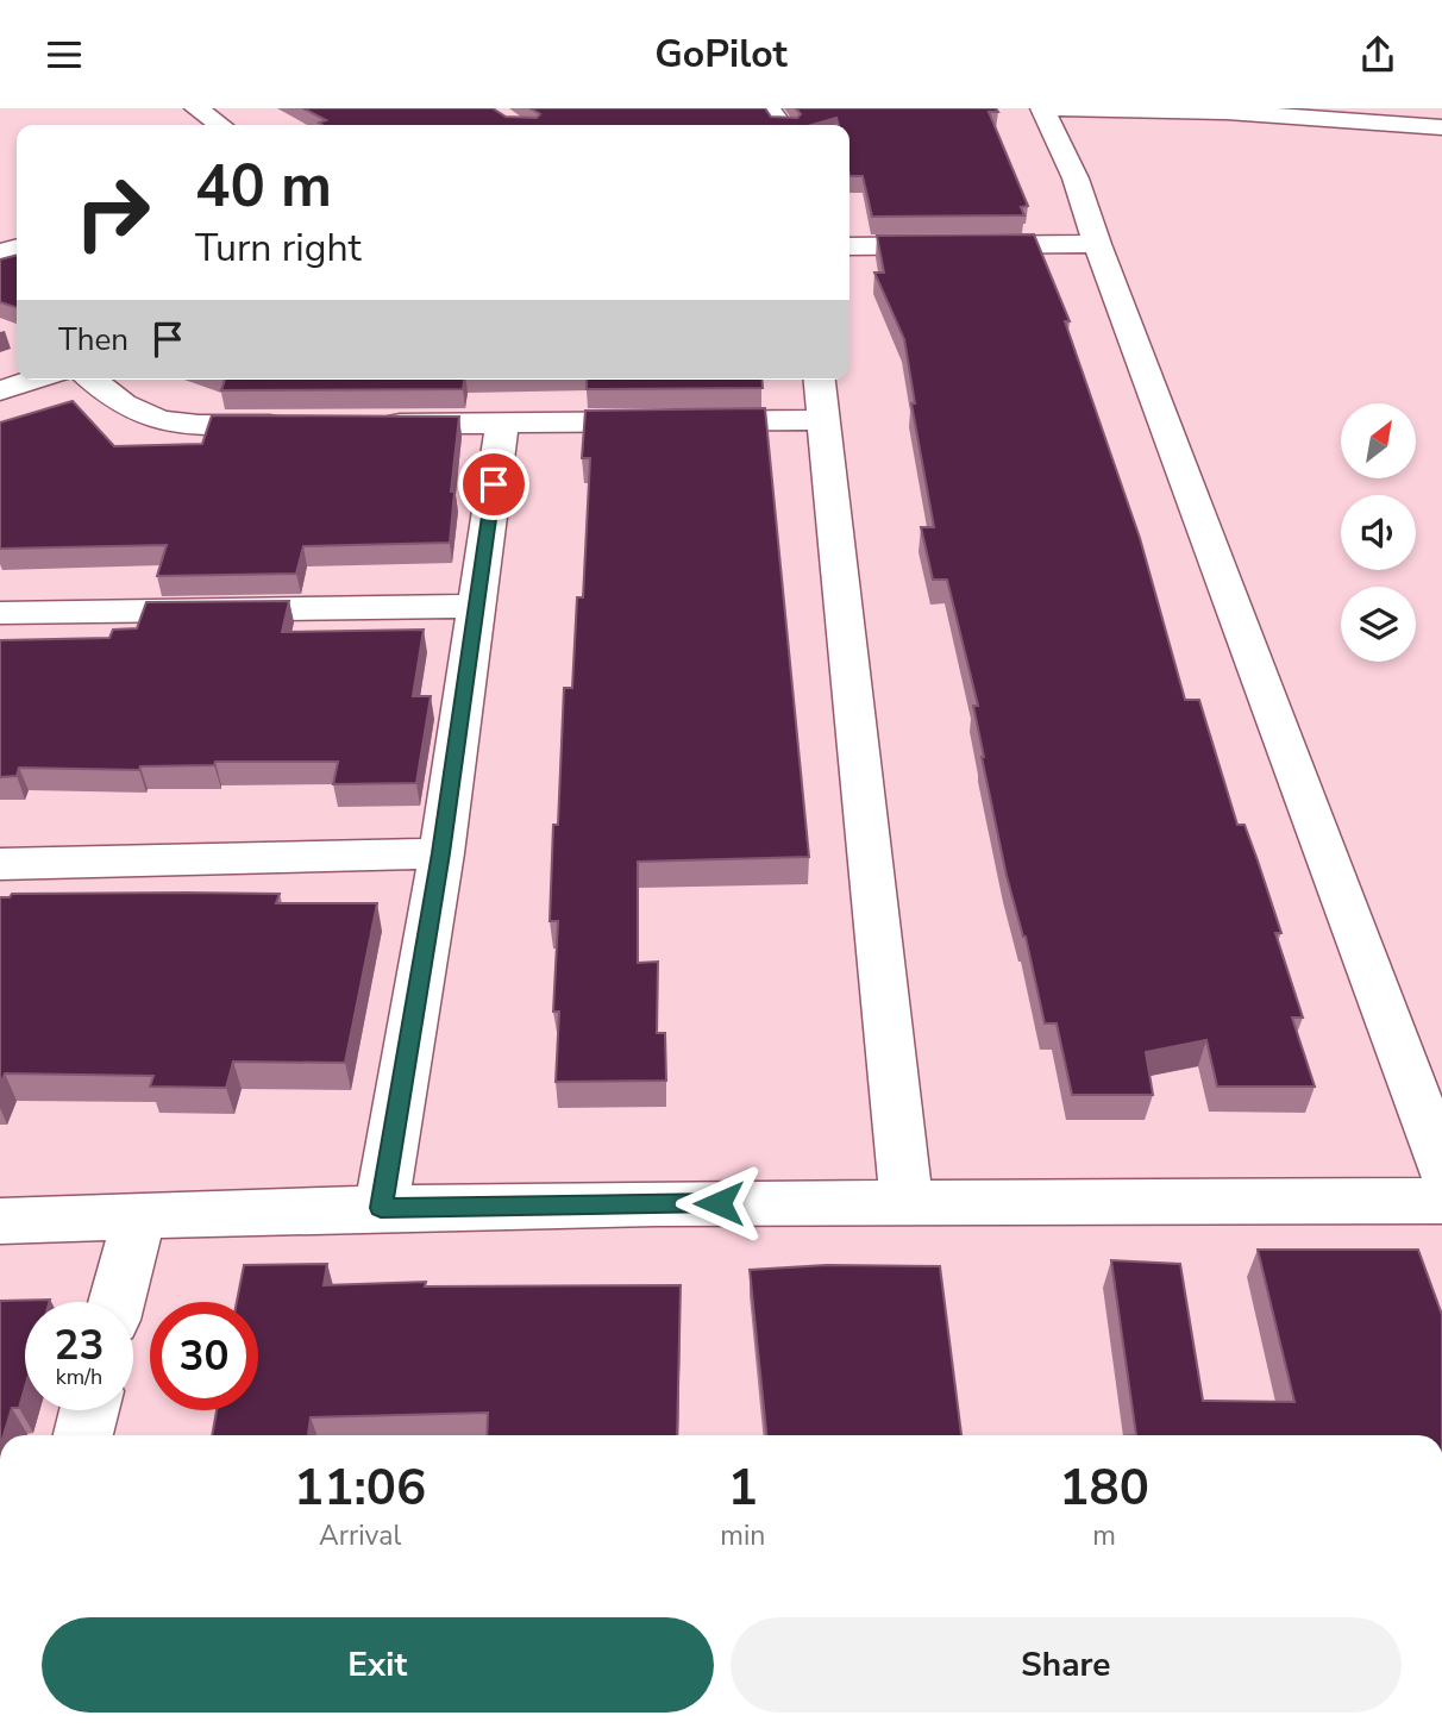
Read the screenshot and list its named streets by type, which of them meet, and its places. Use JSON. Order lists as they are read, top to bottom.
{
  "north": "top right",
  "page": {
    "header": "GoPilot",
    "turn": ["40 m", "Turn right"],
    "then": "Then",
    "speed": "23 km/h",
    "limit": "30",
    "eta": [
      "11:06",
      "Arrival",
      "1",
      "min",
      "180",
      "m"
    ],
    "buttons": ["Exit", "Share"]
  }
}
